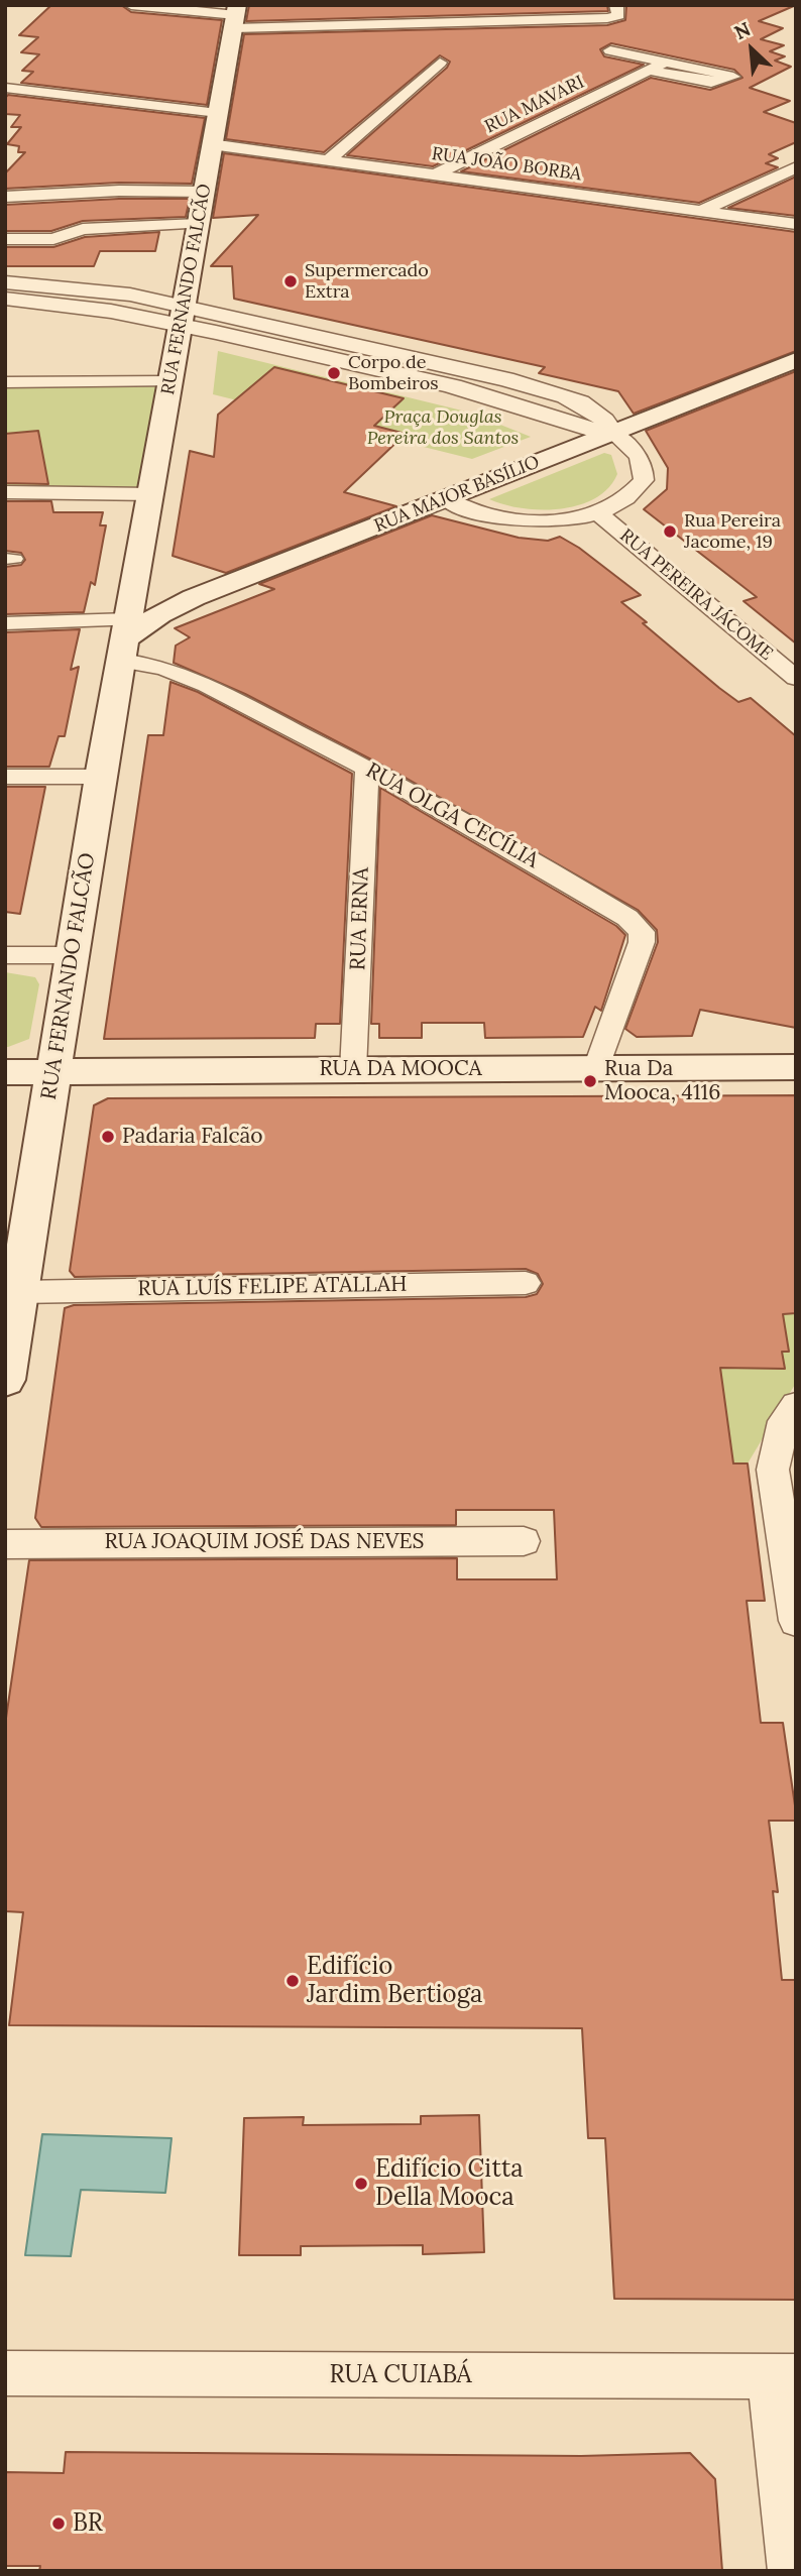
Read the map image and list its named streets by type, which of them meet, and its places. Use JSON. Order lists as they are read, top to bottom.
{
  "streets": {
    "main road": ["RUA FERNANDO FALCÃO", "RUA MAJOR BASÍLIO", "RUA DA MOOCA"],
    "street": [
      "RUA MAVARI",
      "RUA JOÃO BORBA",
      "RUA PEREIRA JÁCOME",
      "RUA OLGA CECÍLIA",
      "RUA ERNA",
      "RUA LUÍS FELIPE ATALLAH",
      "RUA JOAQUIM JOSÉ DAS NEVES",
      "RUA CUIABÁ"
    ]
  },
  "crossings": [
    ["RUA MAVARI", "RUA JOÃO BORBA"],
    ["RUA JOÃO BORBA", "RUA FERNANDO FALCÃO"],
    ["RUA FERNANDO FALCÃO", "RUA MAJOR BASÍLIO"],
    ["RUA FERNANDO FALCÃO", "RUA OLGA CECÍLIA"],
    ["RUA FERNANDO FALCÃO", "RUA DA MOOCA"],
    ["RUA FERNANDO FALCÃO", "RUA LUÍS FELIPE ATALLAH"],
    ["RUA MAJOR BASÍLIO", "RUA OLGA CECÍLIA"],
    ["RUA OLGA CECÍLIA", "RUA ERNA"],
    ["RUA OLGA CECÍLIA", "RUA DA MOOCA"],
    ["RUA ERNA", "RUA DA MOOCA"]
  ],
  "parks": ["Praça Douglas Pereira dos Santos"],
  "places": [
    "Supermercado Extra",
    "Corpo de Bombeiros",
    "Rua Pereira Jacome, 19",
    "Rua Da Mooca, 4116",
    "Padaria Falcão",
    "Edifício Jardim Bertioga",
    "Edifício Citta Della Mooca",
    "BR"
  ],
  "north": "top left"
}
